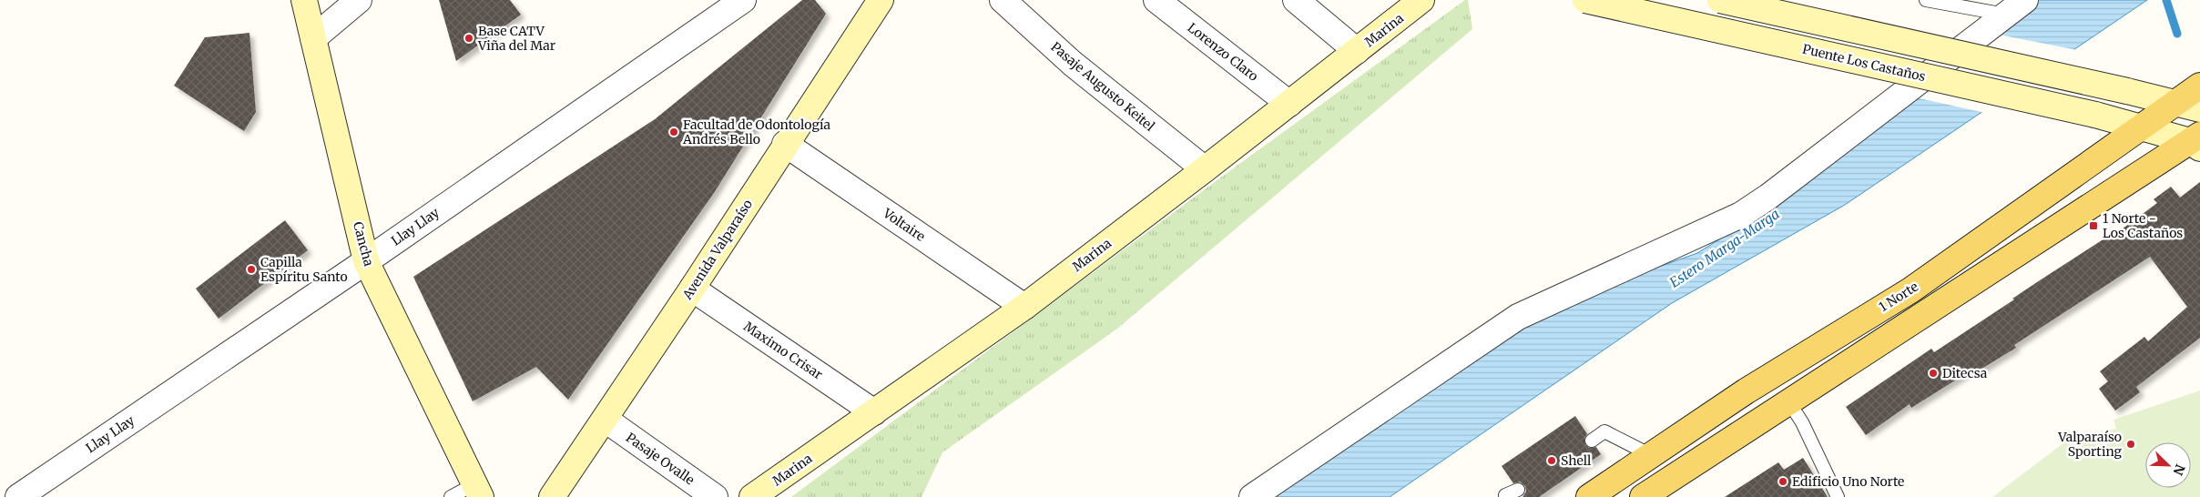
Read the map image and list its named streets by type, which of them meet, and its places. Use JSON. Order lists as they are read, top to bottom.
{
  "streets": {
    "main road": [
      "Marina",
      "Puente Los Castaños",
      "Cancha",
      "Avenida Valparaíso",
      "1 Norte"
    ],
    "street": [
      "Lorenzo Claro",
      "Pasaje Augusto Keitel",
      "Voltaire",
      "Llay Llay",
      "Maximo Crisar",
      "Pasaje Ovalle"
    ]
  },
  "crossings": [
    ["Marina", "Lorenzo Claro"],
    ["Marina", "Pasaje Augusto Keitel"],
    ["Marina", "Voltaire"],
    ["Marina", "Maximo Crisar"],
    ["Puente Los Castaños", "1 Norte"],
    ["Voltaire", "Avenida Valparaíso"],
    ["Llay Llay", "Cancha"],
    ["Avenida Valparaíso", "Maximo Crisar"],
    ["Avenida Valparaíso", "Pasaje Ovalle"]
  ],
  "water": ["Estero Marga-Marga"],
  "places": {
    "other": [
      "Base CATV Viña del Mar",
      "Facultad de Odontología Andrés Bello",
      "Capilla Espíritu Santo",
      "Ditecsa",
      "Valparaíso Sporting",
      "Shell",
      "Edificio Uno Norte"
    ],
    "transit": ["1 Norte - Los Castaños"]
  },
  "north": "bottom right"
}
